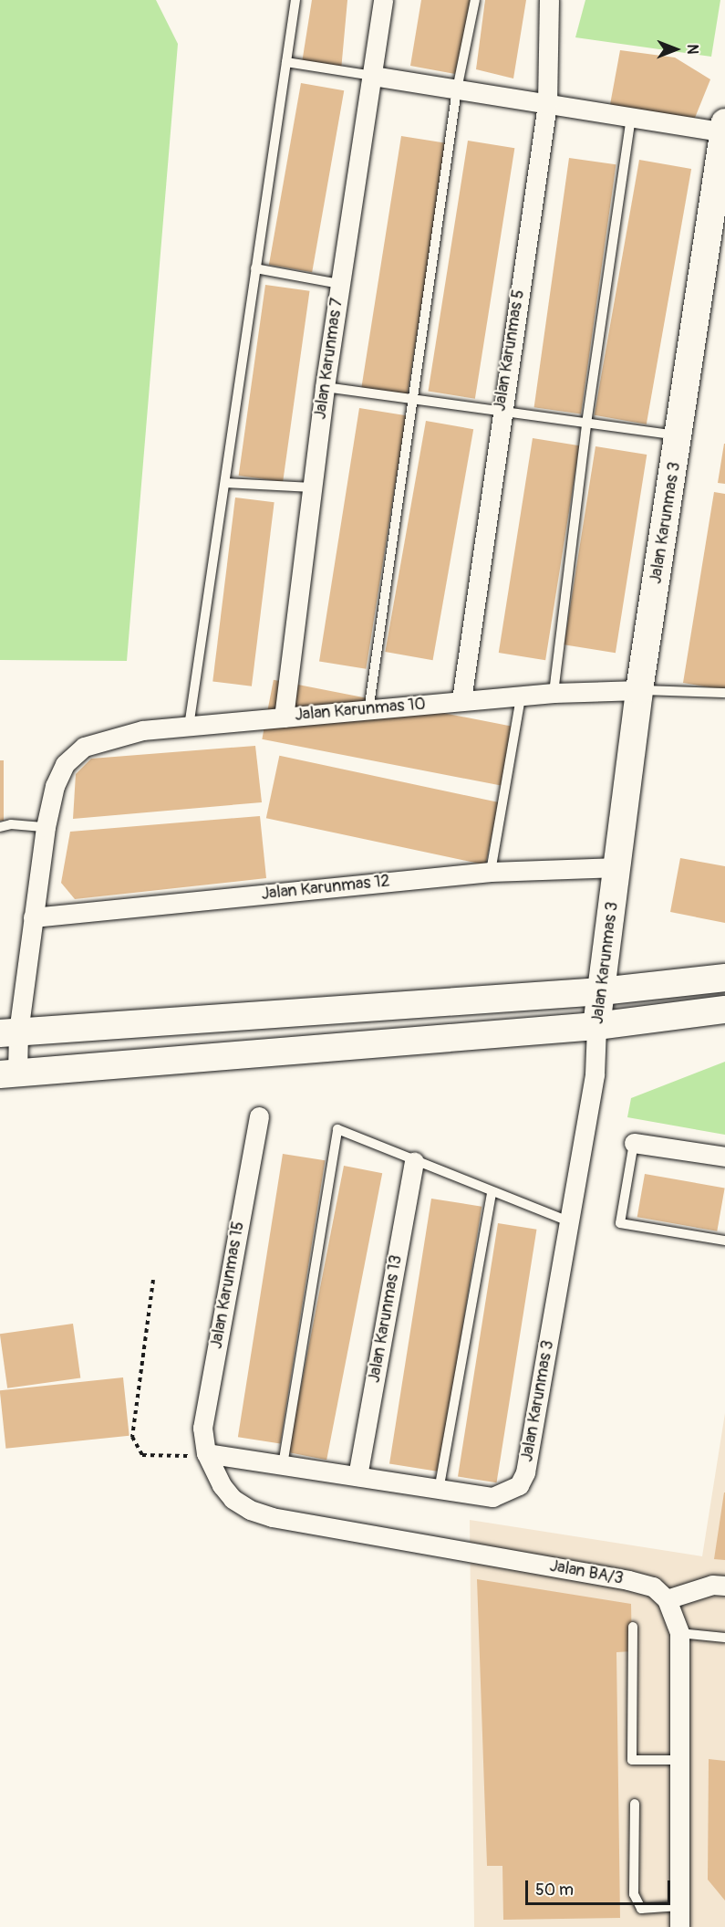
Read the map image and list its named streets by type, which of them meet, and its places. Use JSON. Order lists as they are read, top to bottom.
{
  "streets": {
    "street": [
      "Jalan Karunmas 5",
      "Jalan Karunmas 7",
      "Jalan Karunmas 3",
      "Jalan Karunmas 10",
      "Jalan Karunmas 12",
      "Jalan Karunmas 15",
      "Jalan Karunmas 13",
      "Jalan BA/3"
    ]
  },
  "crossings": [
    ["Jalan Karunmas 5", "Jalan Karunmas 10"],
    ["Jalan Karunmas 7", "Jalan Karunmas 10"],
    ["Jalan Karunmas 3", "Jalan Karunmas 10"],
    ["Jalan Karunmas 3", "Jalan Karunmas 12"],
    ["Jalan Karunmas 3", "Jalan Karunmas 15"],
    ["Jalan Karunmas 3", "Jalan Karunmas 13"],
    ["Jalan Karunmas 3", "Jalan BA/3"],
    ["Jalan Karunmas 15", "Jalan BA/3"]
  ],
  "scale_bar": "50 m",
  "north": "right"
}
